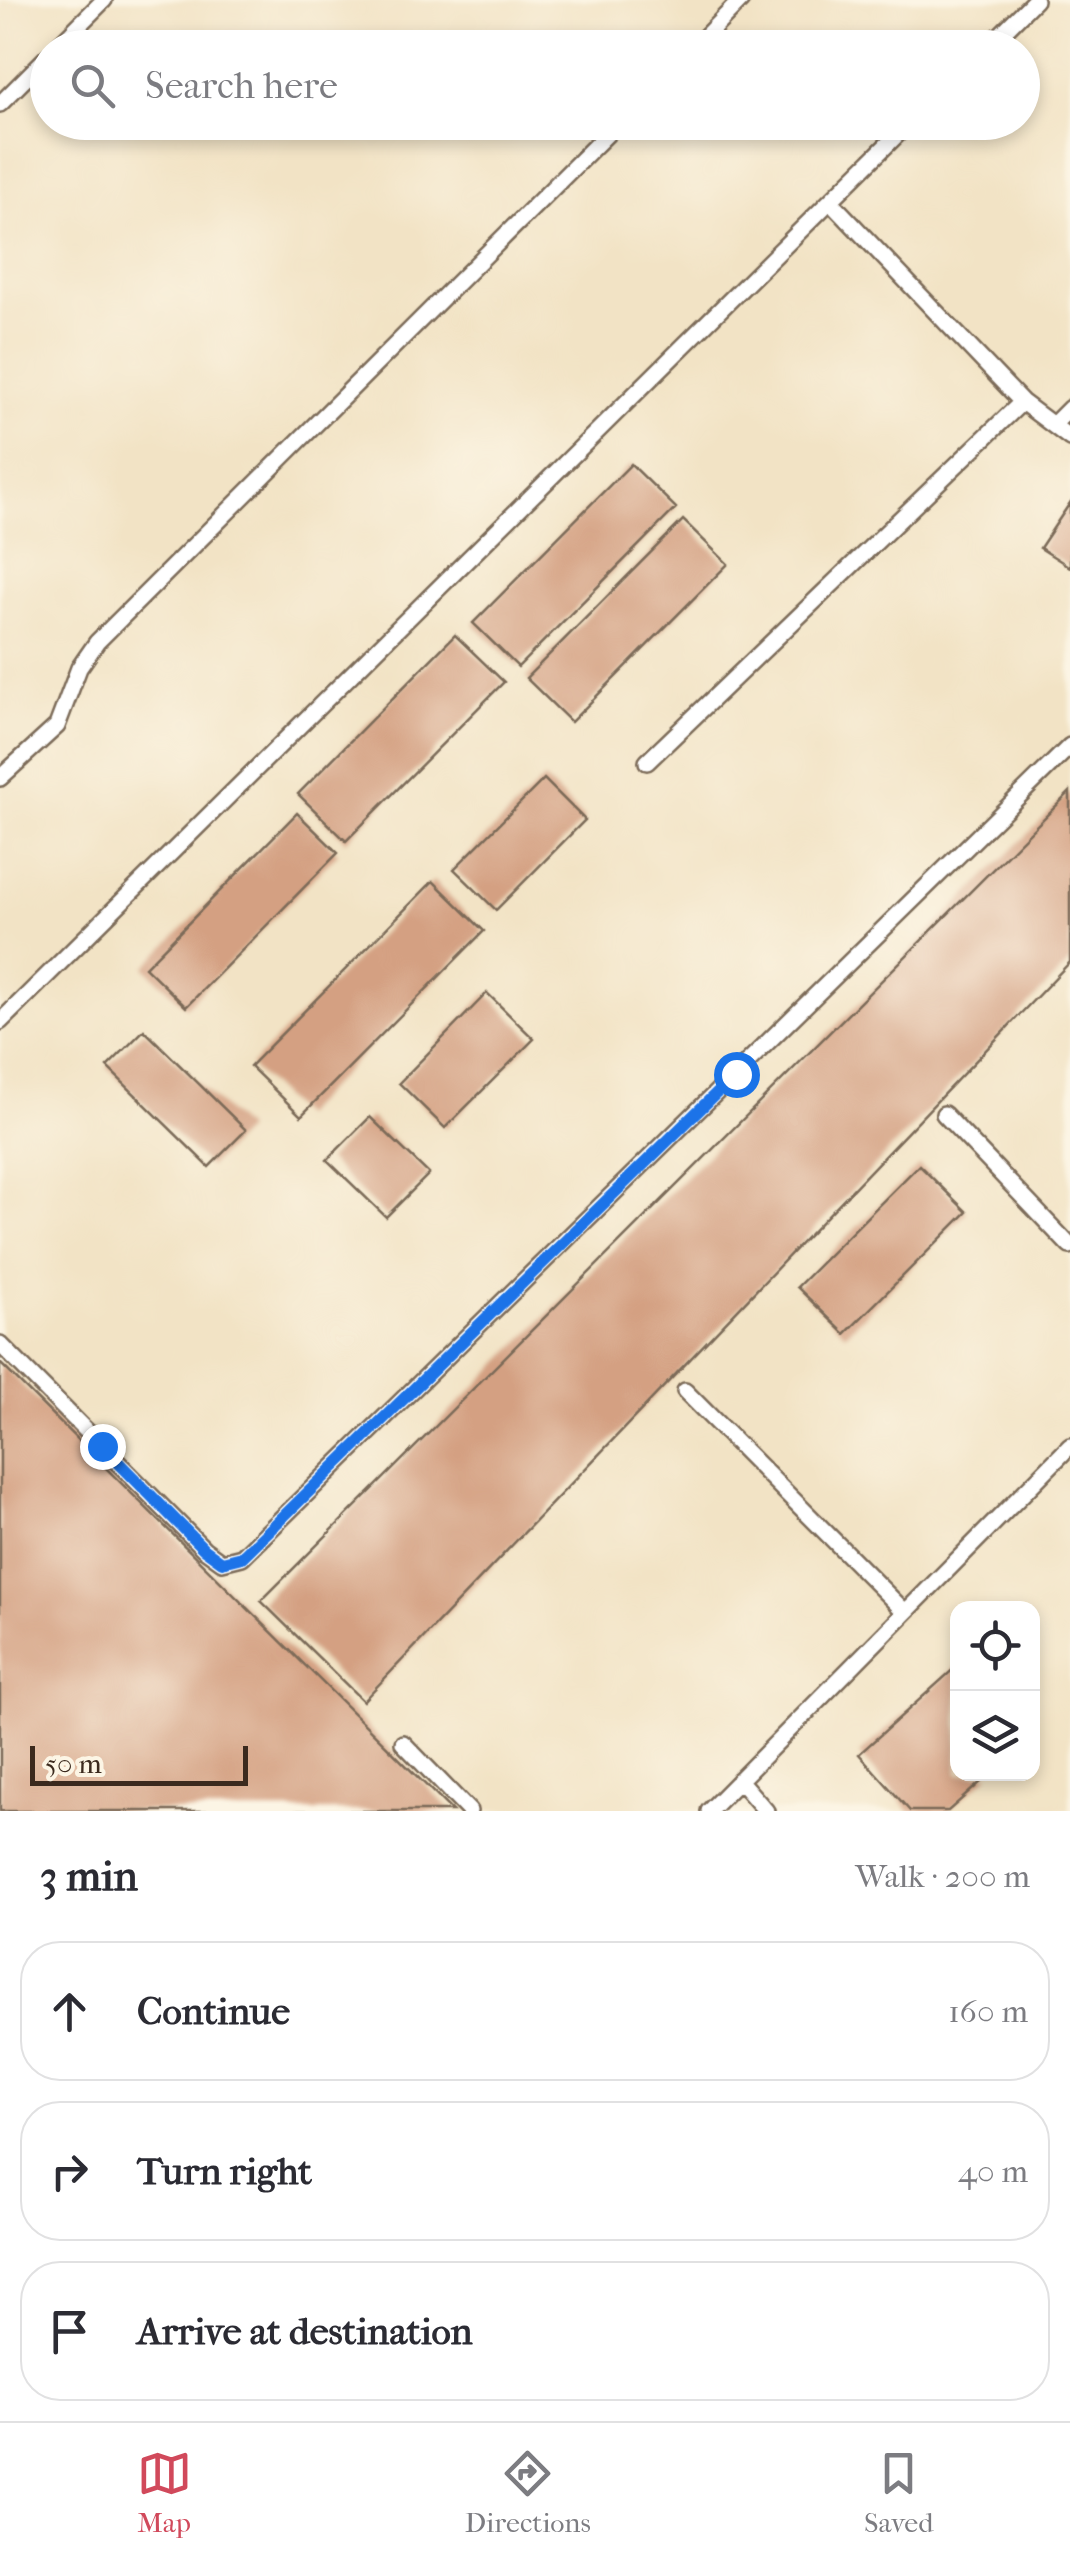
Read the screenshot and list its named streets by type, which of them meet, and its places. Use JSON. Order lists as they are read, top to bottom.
{
  "scale_bar": "50 m",
  "page": {
    "search": "Search here",
    "scale": "50 m",
    "heading": ["3 min", "Walk · 200 m"],
    "list": [
      ["Continue", "160 m"],
      ["Turn right", "40 m"],
      "Arrive at destination"
    ],
    "nav": ["Map", "Directions", "Saved"]
  }
}
